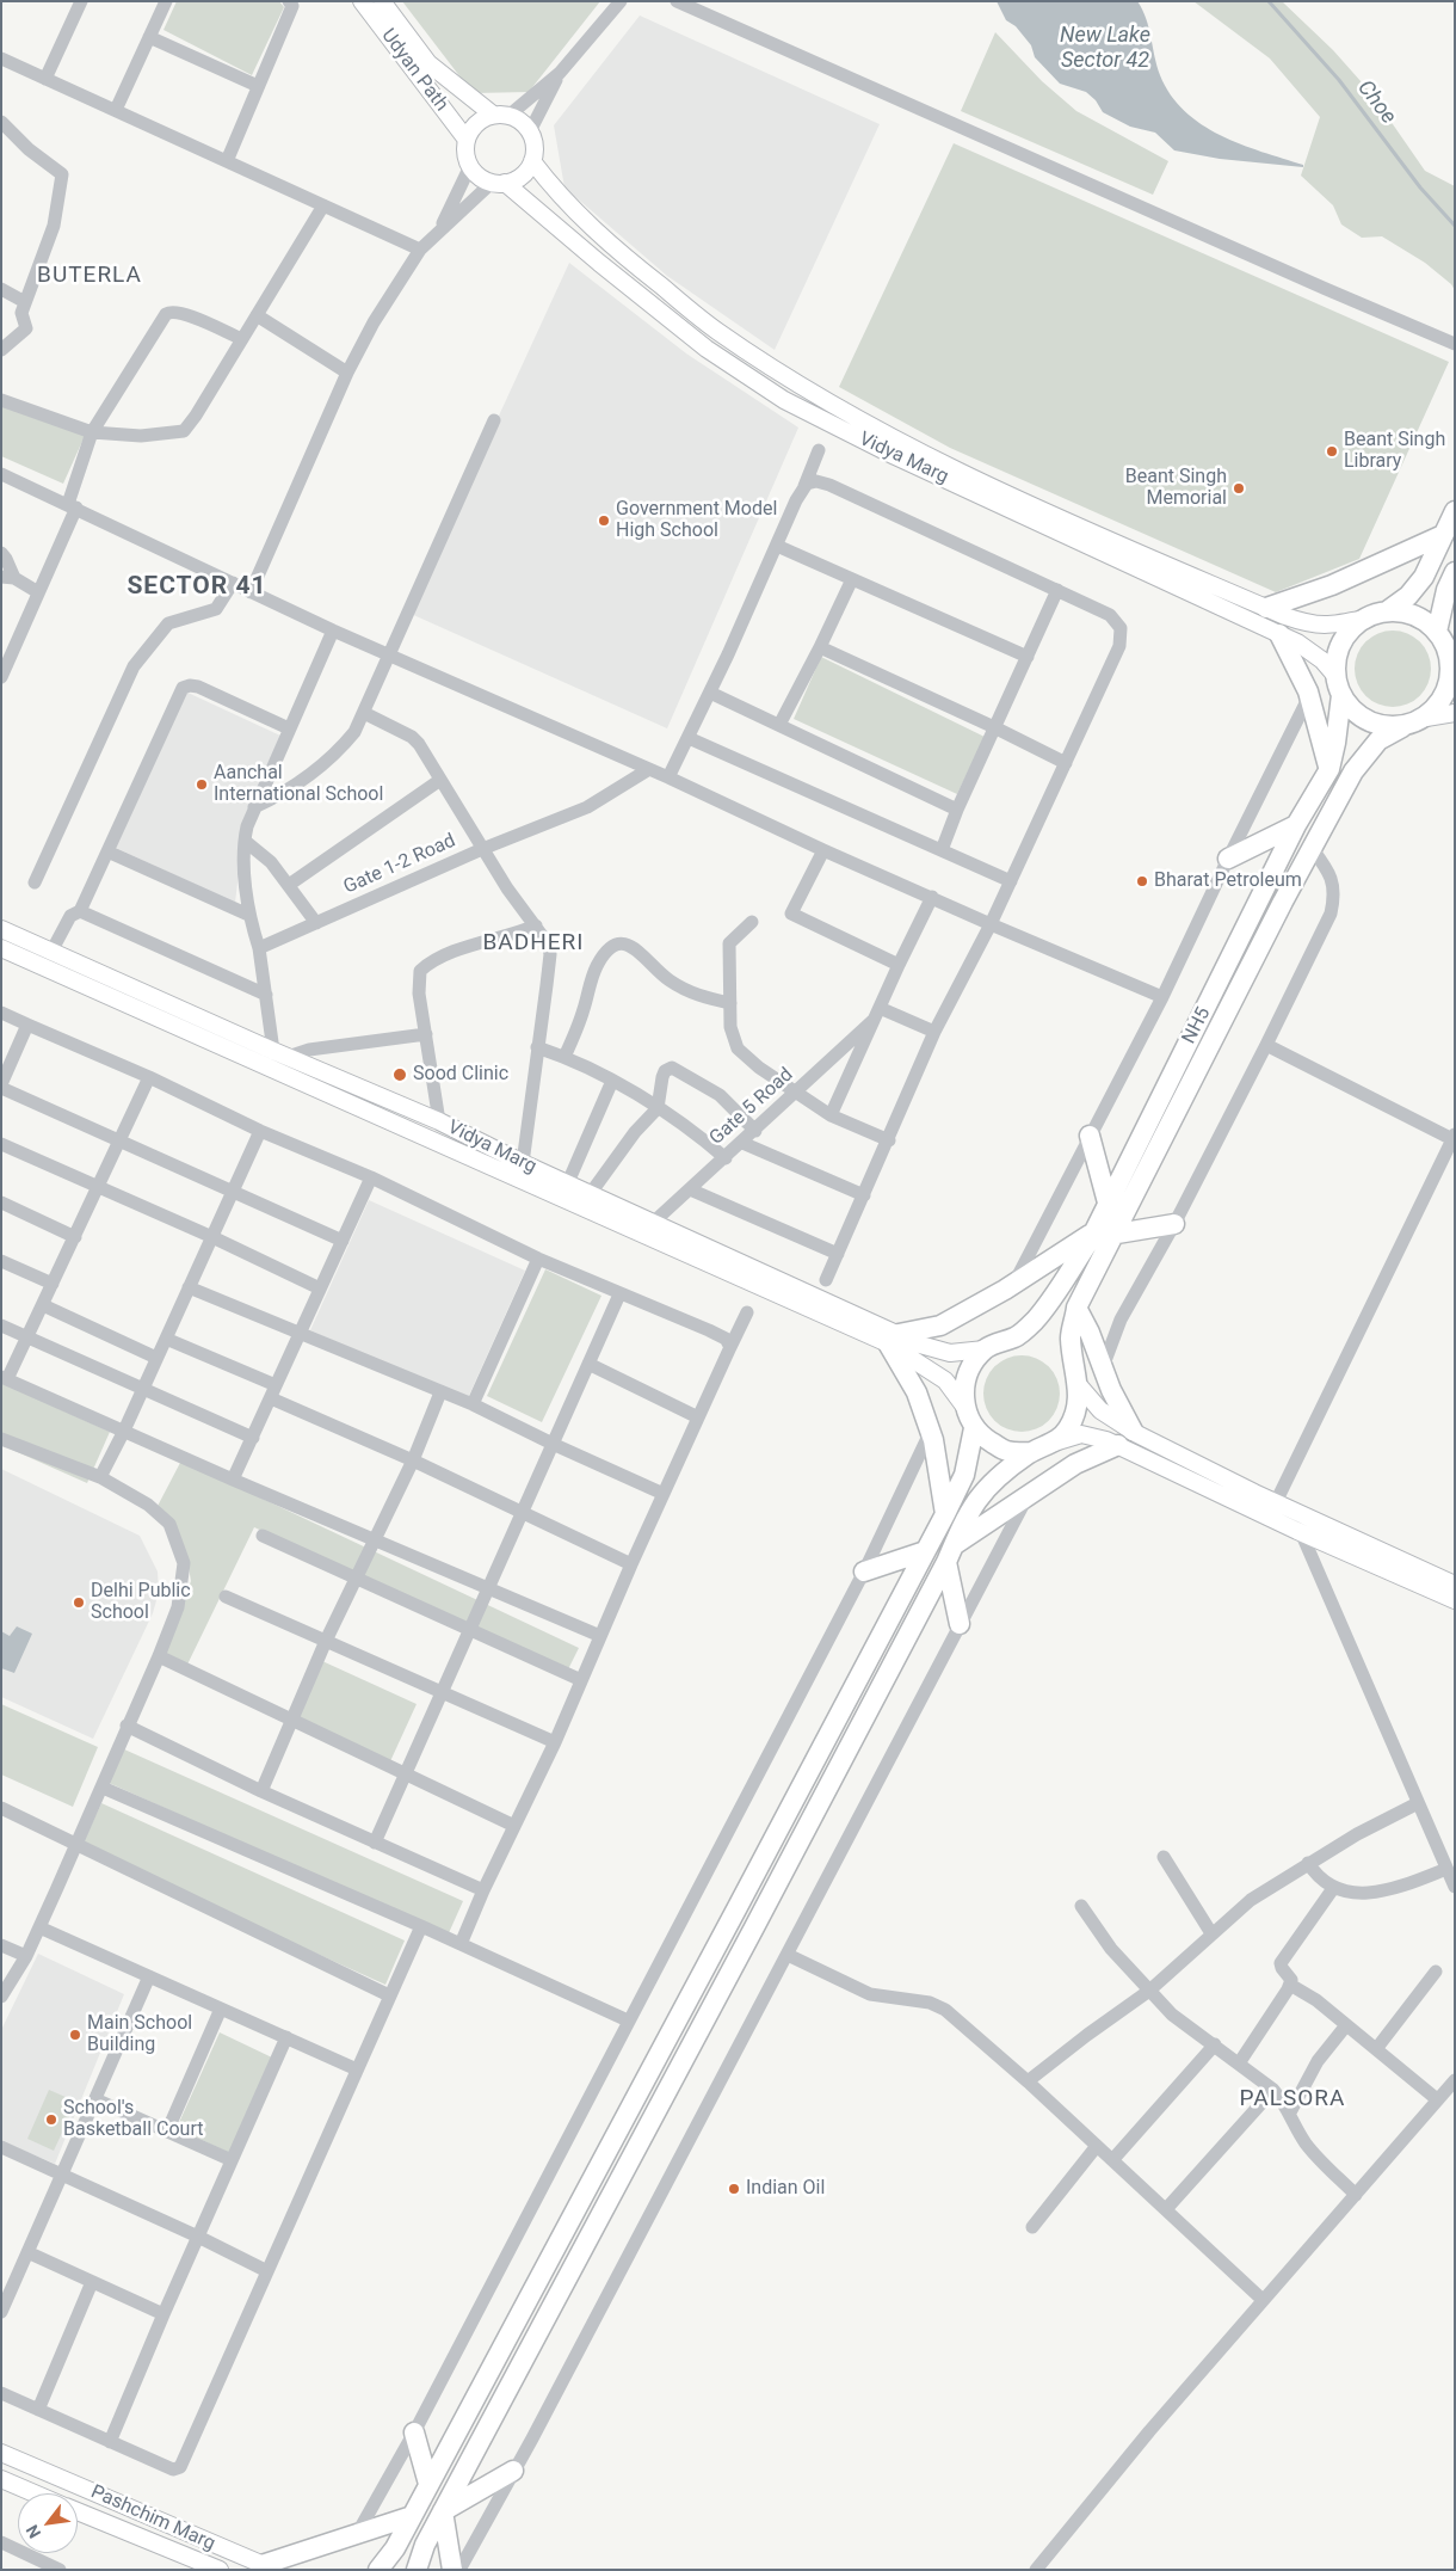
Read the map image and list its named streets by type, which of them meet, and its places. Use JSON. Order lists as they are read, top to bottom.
{
  "streets": {
    "highway": ["NH5"],
    "main road": ["Udyan Path", "Vidya Marg", "Pashchim Marg"],
    "street": ["Gate 1-2 Road", "Gate 5 Road"]
  },
  "crossings": [
    ["Udyan Path", "Vidya Marg"],
    ["Vidya Marg", "NH5"],
    ["Vidya Marg", "Gate 5 Road"]
  ],
  "districts": [
    "BUTERLA",
    "SECTOR 41",
    "BADHERI",
    "PALSORA"
  ],
  "water": ["New Lake Sector 42", "Choe"],
  "places": [
    "Beant Singh Library",
    "Beant Singh Memorial",
    "Government Model High School",
    "Aanchal International School",
    "Bharat Petroleum",
    "Sood Clinic",
    "Delhi Public School",
    "Main School Building",
    "School's Basketball Court",
    "Indian Oil"
  ],
  "north": "bottom left"
}
